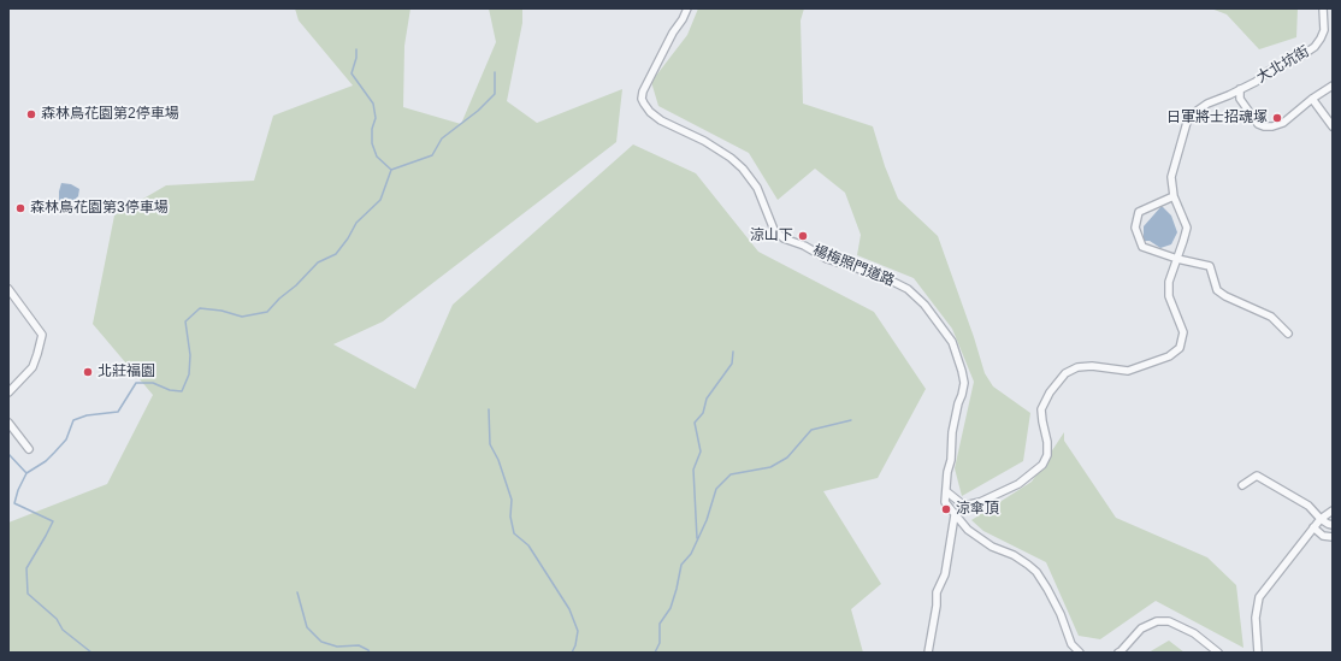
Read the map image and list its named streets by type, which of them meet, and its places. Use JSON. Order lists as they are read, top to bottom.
{
  "streets": {
    "street": ["大北坑街", "楊梅照門道路"]
  },
  "crossings": [
    ["大北坑街", "楊梅照門道路"]
  ],
  "places": [
    "森林鳥花園第2停車場",
    "日軍將士招魂塚",
    "森林鳥花園第3停車場",
    "涼山下",
    "北莊福園",
    "涼傘頂"
  ]
}
